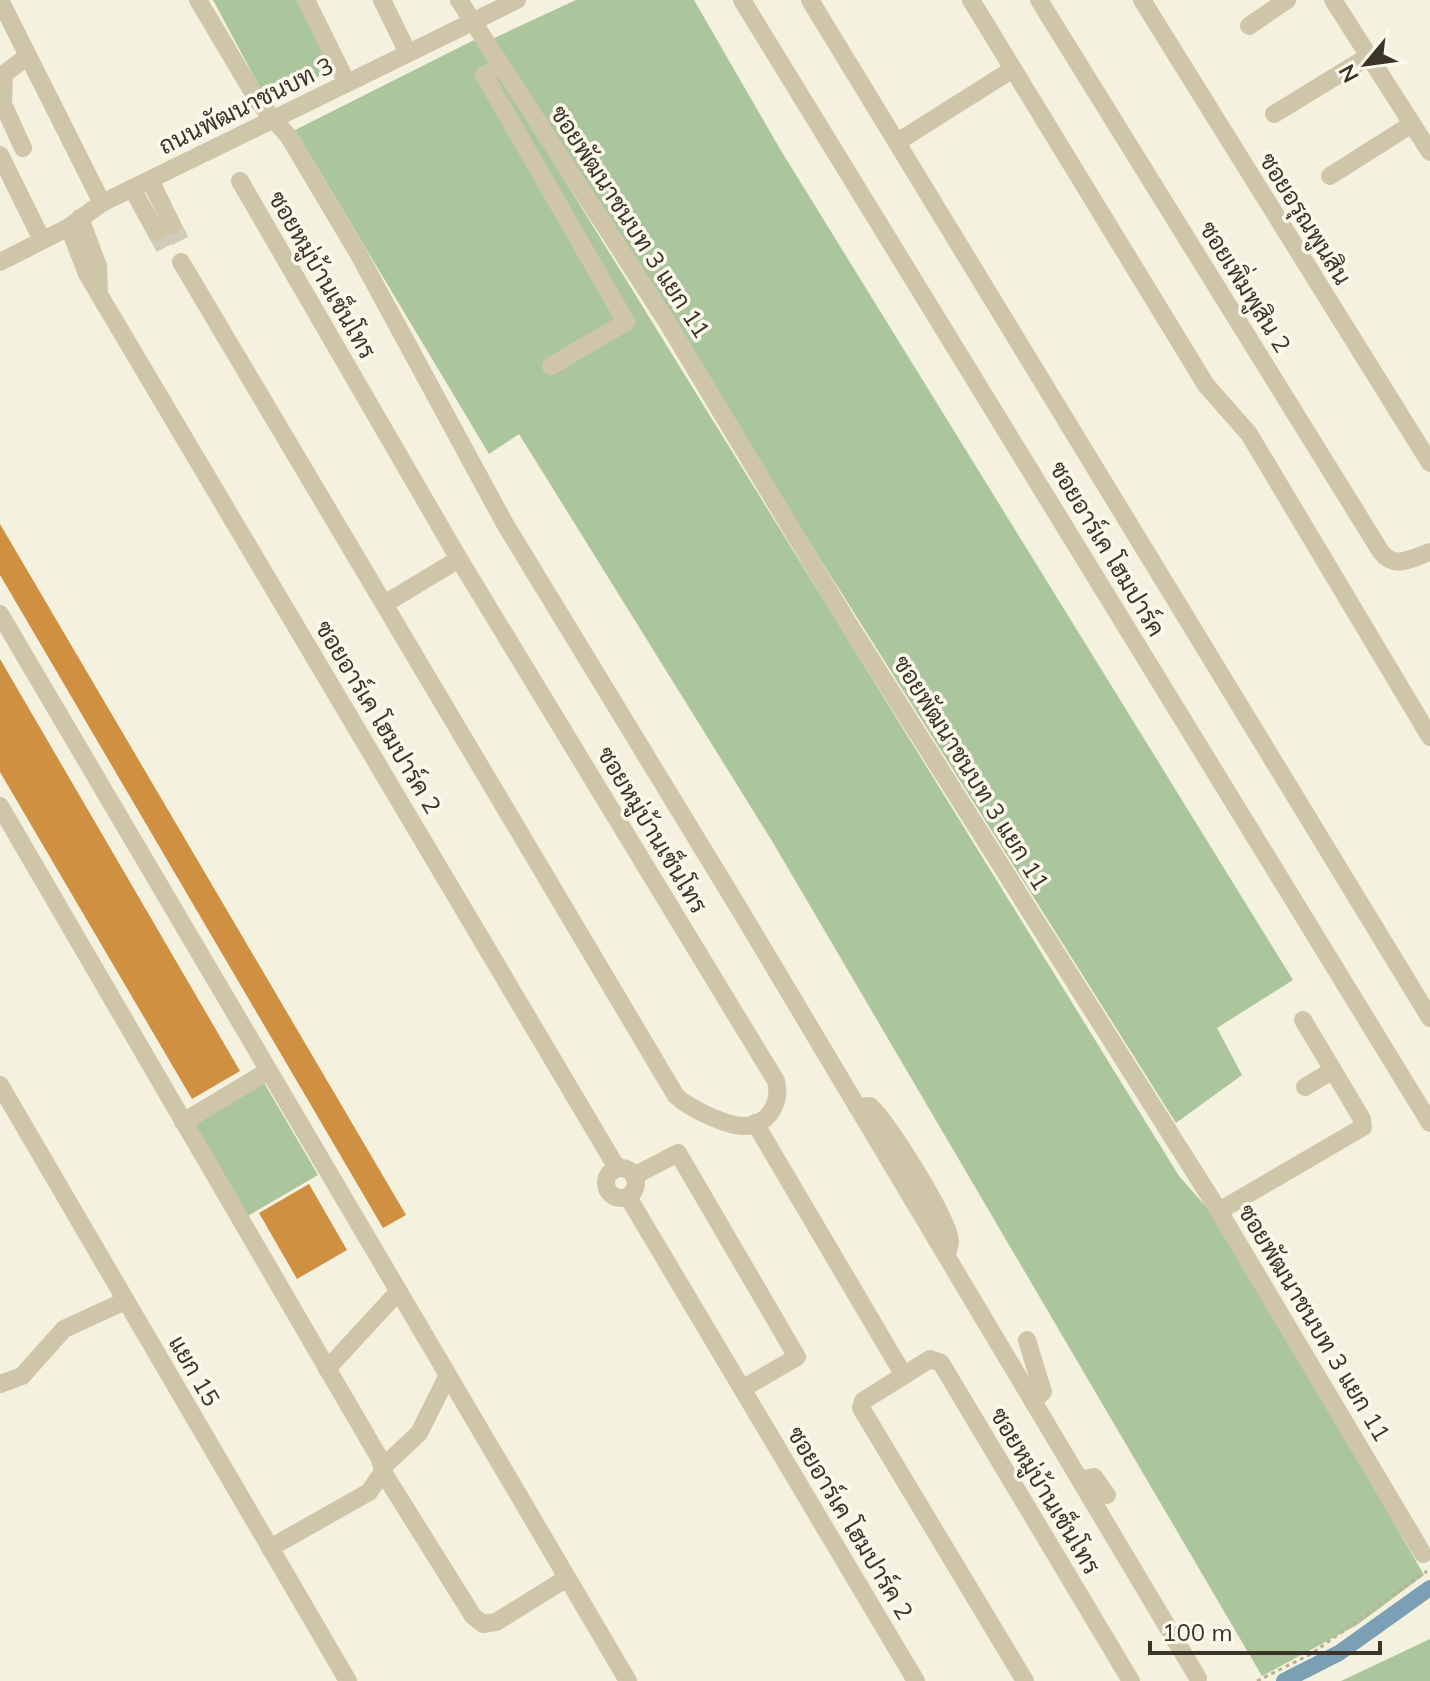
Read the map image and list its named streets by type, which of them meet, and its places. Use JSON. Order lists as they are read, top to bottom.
{
  "streets": {
    "street": [
      "ถนนพัฒนาชนบท 3",
      "ซอยอรุณพูนสิน",
      "ซอยพัฒนาชนบท 3 แยก 11",
      "ซอยหมู่บ้านเซ็นโทร",
      "ซอยเพิ่มพูสิน 2",
      "ซอยอาร์เค โฮมปาร์ค",
      "ซอยอาร์เค โฮมปาร์ค 2",
      "แยก 15"
    ]
  },
  "crossings": [
    ["ถนนพัฒนาชนบท 3", "ซอยพัฒนาชนบท 3 แยก 11"],
    ["ถนนพัฒนาชนบท 3", "ซอยอาร์เค โฮมปาร์ค 2"]
  ],
  "scale_bar": "100 m",
  "north": "bottom left"
}
